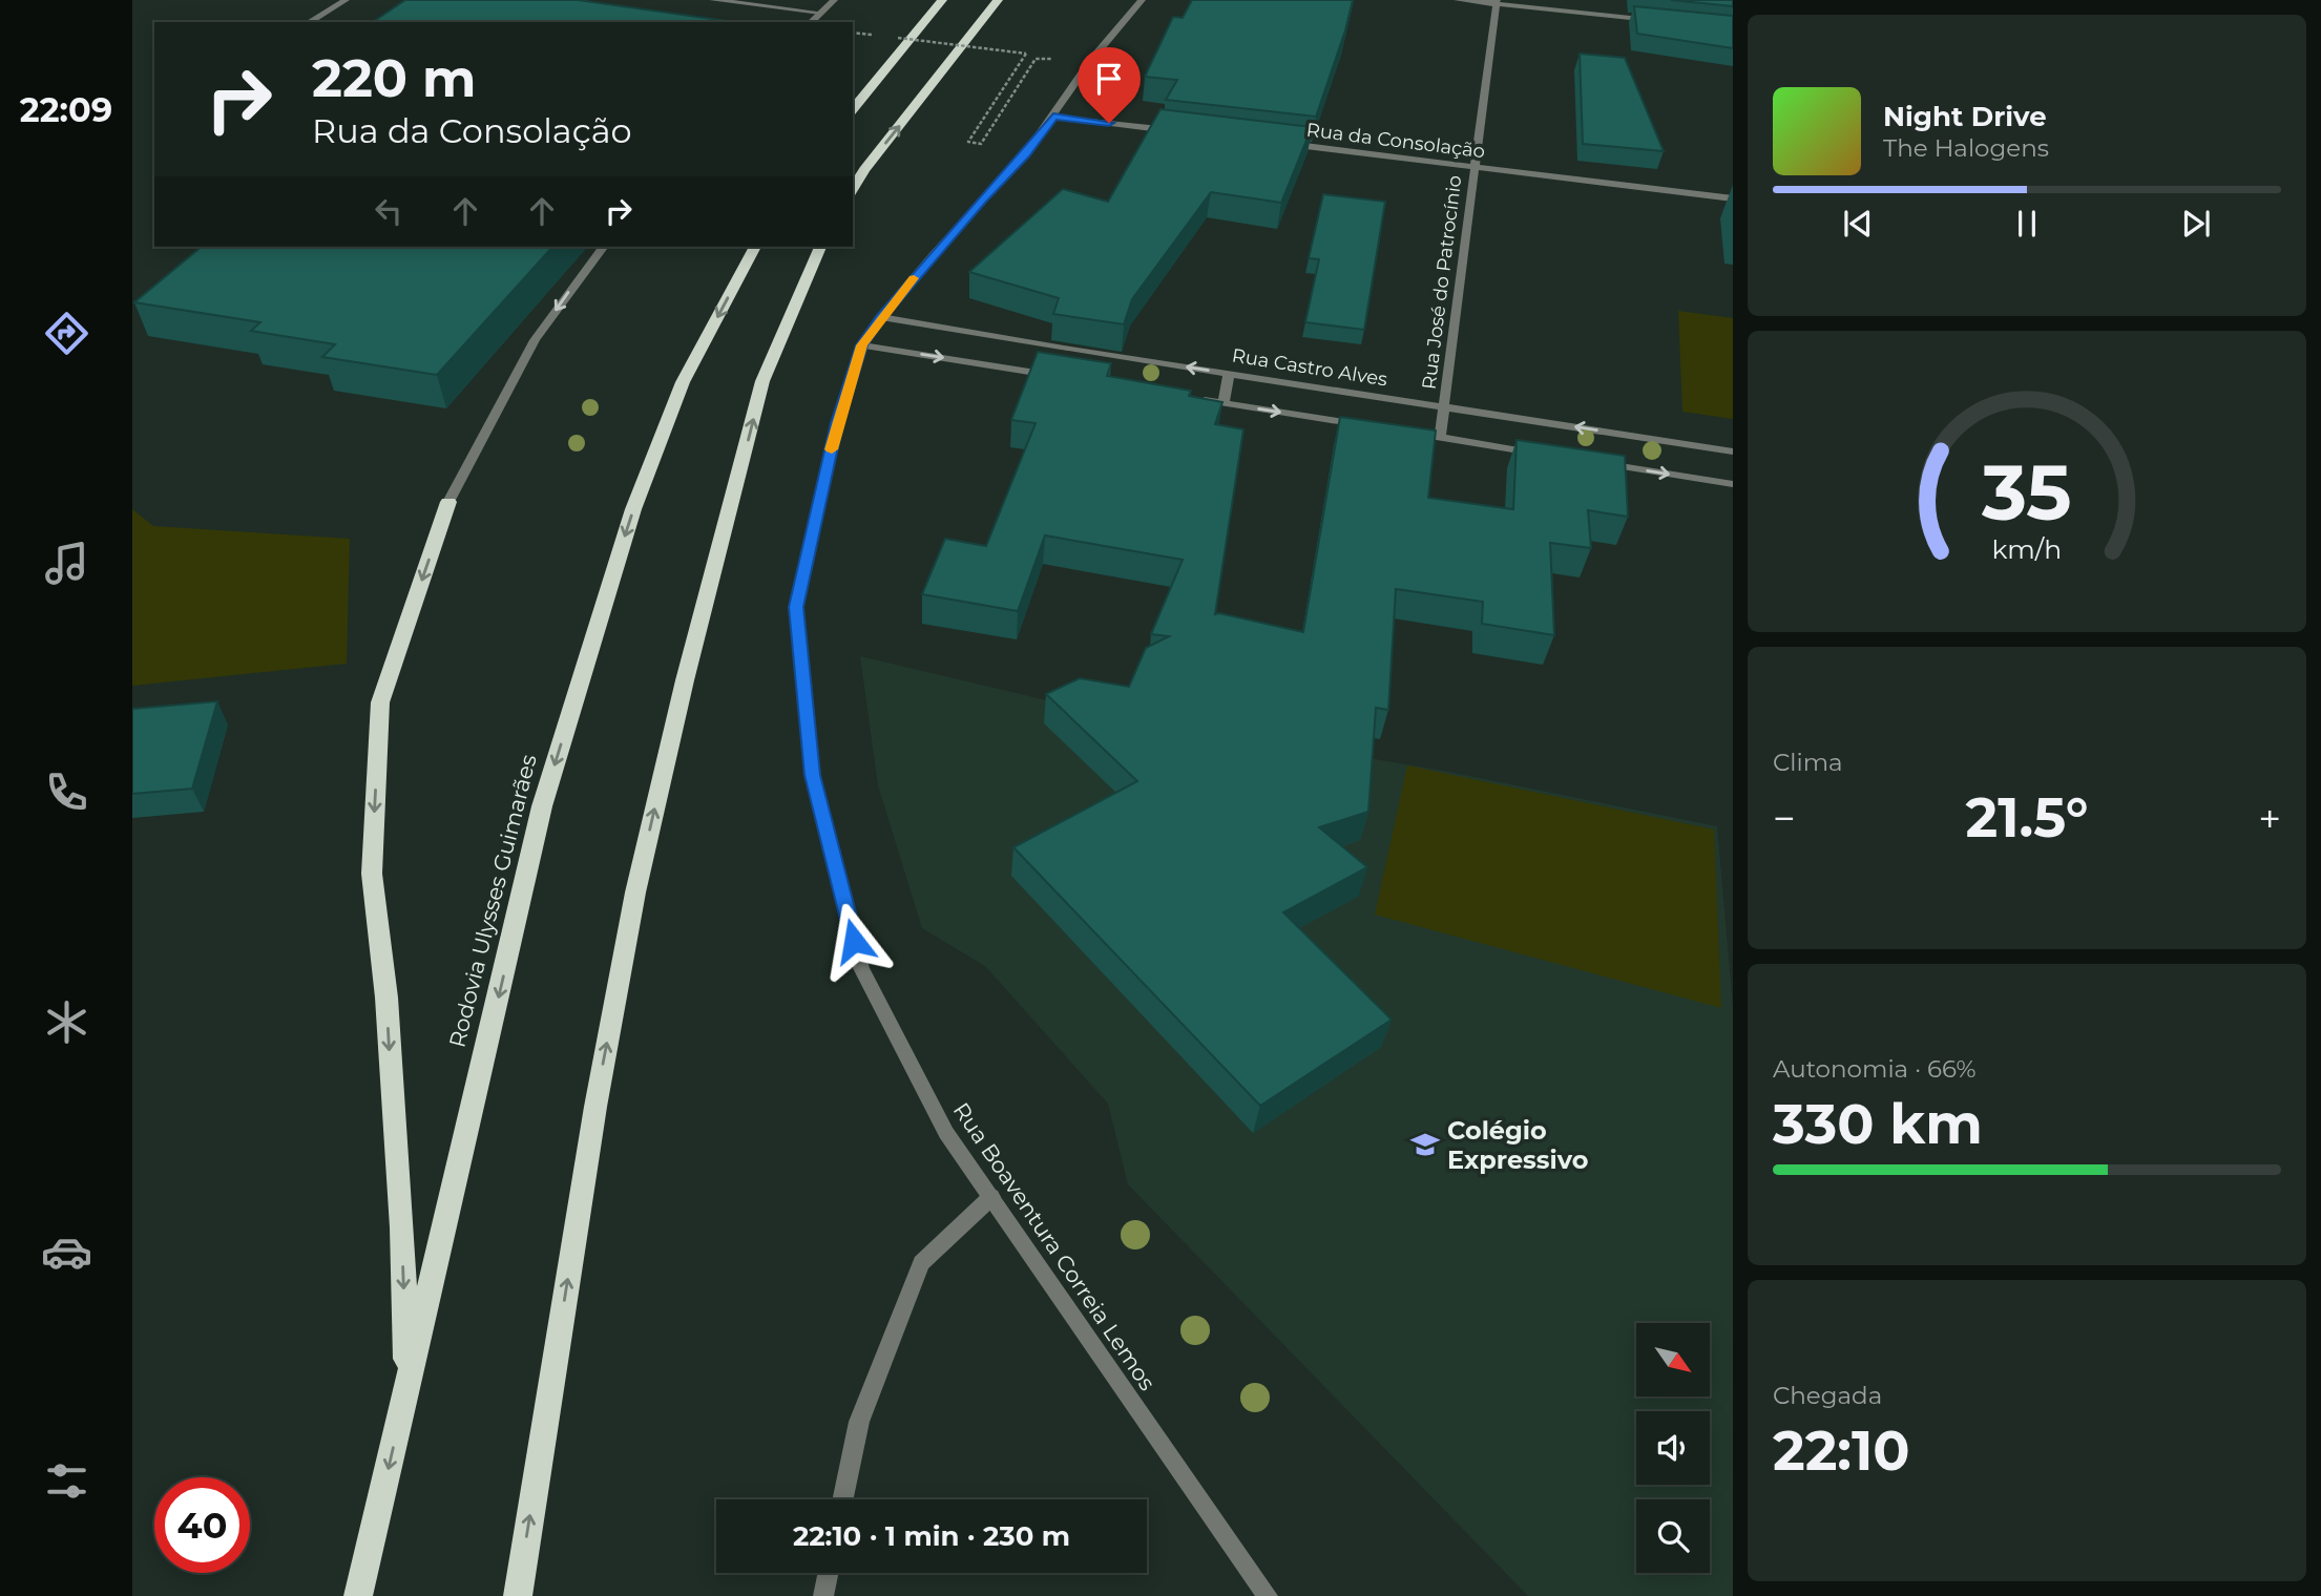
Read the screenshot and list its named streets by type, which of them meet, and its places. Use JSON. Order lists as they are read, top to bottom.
{
  "streets": {
    "highway": ["Rodovia Ulysses Guimarães"],
    "street": [
      "Rua da Consolação",
      "Rua José do Patrocínio",
      "Rua Castro Alves",
      "Rua Boaventura Correia Lemos"
    ]
  },
  "crossings": [
    ["Rua da Consolação", "Rua José do Patrocínio"],
    ["Rua José do Patrocínio", "Rua Castro Alves"],
    ["Rua Castro Alves", "Rua Boaventura Correia Lemos"]
  ],
  "places": {
    "school or university": ["Colégio Expressivo"]
  },
  "north": "bottom right",
  "page": {
    "tabs": "22:09",
    "turn": ["220 m", "Rua da Consolação"],
    "song": ["Night Drive", "The Halogens"],
    "tile": [
      "Clima",
      ["Autonomia · 66%", "330 km"],
      ["Chegada", "22:10"]
    ],
    "heat": ["−", "21.5°", "+"],
    "limit": "40",
    "trip": "22:10 · 1 min · 230 m",
    "gauge": ["35", "km/h"]
  }
}
